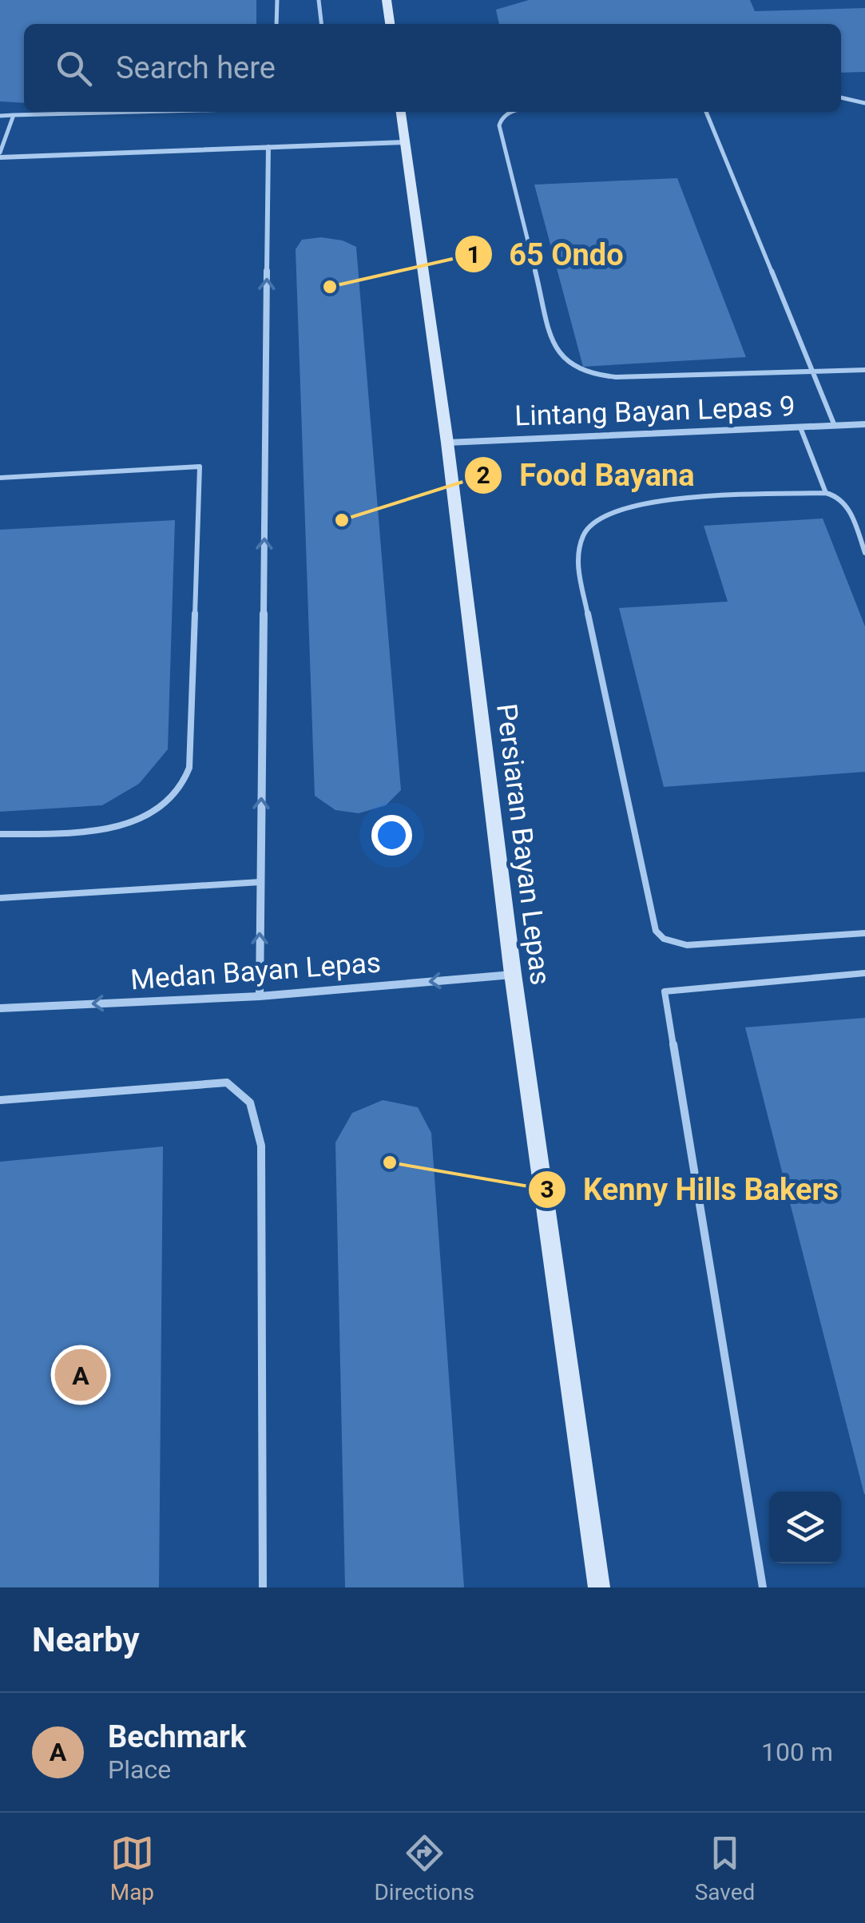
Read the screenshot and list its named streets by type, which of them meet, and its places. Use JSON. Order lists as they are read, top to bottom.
{
  "streets": {
    "street": ["Lintang Bayan Lepas 9", "Persiaran Bayan Lepas", "Medan Bayan Lepas"]
  },
  "crossings": [
    ["Lintang Bayan Lepas 9", "Persiaran Bayan Lepas"],
    ["Persiaran Bayan Lepas", "Medan Bayan Lepas"]
  ],
  "one_way": ["Medan Bayan Lepas"],
  "places": ["65 Ondo", "Food Bayana", "Kenny Hills Bakers"],
  "page": {
    "search": "Search here",
    "pins": "A",
    "heading": "Nearby",
    "list": [
      {
        "mark": "A",
        "name": "Bechmark",
        "note": "Place",
        "value": "100 m"
      }
    ],
    "nav": ["Map", "Directions", "Saved"]
  }
}
